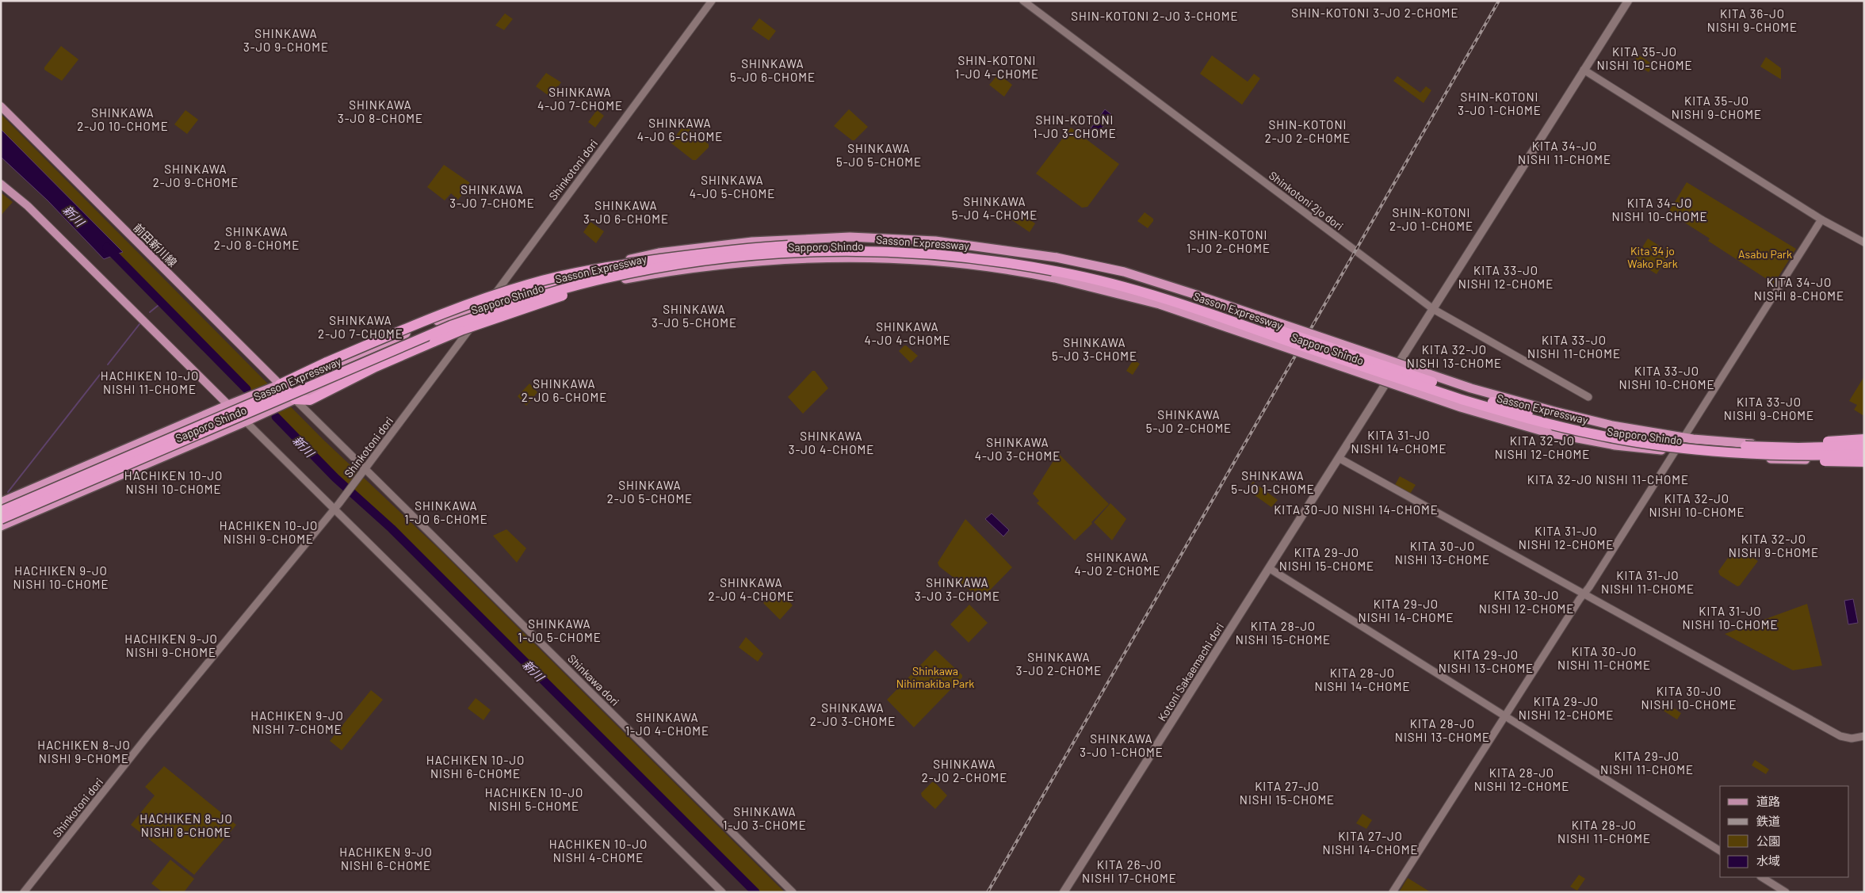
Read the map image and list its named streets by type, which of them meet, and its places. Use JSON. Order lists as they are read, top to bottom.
{
  "streets": {
    "highway": ["Sasson Expressway", "Sapporo Shindo"],
    "main road": ["前田新川線", "Kotoni Sakaemachi dori"],
    "street": ["Shinkotoni dori", "Shinkotoni 2jo dori", "Shinkawa dori"]
  },
  "crossings": [
    ["Shinkotoni dori", "Sapporo Shindo"],
    ["Shinkotoni dori", "Shinkawa dori"],
    ["Shinkotoni 2jo dori", "Kotoni Sakaemachi dori"],
    ["Sasson Expressway", "Sapporo Shindo"],
    ["前田新川線", "Sapporo Shindo"],
    ["前田新川線", "Shinkawa dori"],
    ["Sapporo Shindo", "Shinkawa dori"]
  ],
  "districts": [
    "SHIN-KOTONI 3-JO 2-CHOME",
    "KITA 36-JO NISHI 9-CHOME",
    "SHIN-KOTONI 2-JO 3-CHOME",
    "SHINKAWA 3-JO 9-CHOME",
    "KITA 35-JO NISHI 10-CHOME",
    "SHIN-KOTONI 1-JO 4-CHOME",
    "SHINKAWA 5-JO 6-CHOME",
    "SHINKAWA 4-JO 7-CHOME",
    "SHIN-KOTONI 3-JO 1-CHOME",
    "KITA 35-JO NISHI 9-CHOME",
    "SHINKAWA 3-JO 8-CHOME",
    "SHINKAWA 2-JO 10-CHOME",
    "SHIN-KOTONI 1-JO 3-CHOME",
    "SHINKAWA 4-JO 6-CHOME",
    "SHIN-KOTONI 2-JO 2-CHOME",
    "KITA 34-JO NISHI 11-CHOME",
    "SHINKAWA 5-JO 5-CHOME",
    "SHINKAWA 2-JO 9-CHOME",
    "SHINKAWA 4-JO 5-CHOME",
    "SHINKAWA 3-JO 7-CHOME",
    "SHINKAWA 5-JO 4-CHOME",
    "KITA 34-JO NISHI 10-CHOME",
    "SHINKAWA 3-JO 6-CHOME",
    "SHIN-KOTONI 2-JO 1-CHOME",
    "SHINKAWA 2-JO 8-CHOME",
    "SHIN-KOTONI 1-JO 2-CHOME",
    "KITA 33-JO NISHI 12-CHOME",
    "KITA 34-JO NISHI 8-CHOME",
    "SHINKAWA 3-JO 5-CHOME",
    "SHINKAWA 2-JO 7-CHOME",
    "SHINKAWA 4-JO 4-CHOME",
    "KITA 33-JO NISHI 11-CHOME",
    "SHINKAWA 5-JO 3-CHOME",
    "KITA 32-JO NISHI 13-CHOME",
    "KITA 33-JO NISHI 10-CHOME",
    "HACHIKEN 10-JO NISHI 11-CHOME",
    "SHINKAWA 2-JO 6-CHOME",
    "KITA 33-JO NISHI 9-CHOME",
    "SHINKAWA 5-JO 2-CHOME",
    "KITA 31-JO NISHI 14-CHOME",
    "SHINKAWA 3-JO 4-CHOME",
    "KITA 32-JO NISHI 12-CHOME",
    "SHINKAWA 4-JO 3-CHOME",
    "HACHIKEN 10-JO NISHI 10-CHOME",
    "SHINKAWA 5-JO 1-CHOME",
    "KITA 32-JO NISHI 11-CHOME",
    "SHINKAWA 2-JO 5-CHOME",
    "KITA 32-JO NISHI 10-CHOME",
    "SHINKAWA 1-JO 6-CHOME",
    "KITA 30-JO NISHI 14-CHOME",
    "HACHIKEN 10-JO NISHI 9-CHOME",
    "KITA 31-JO NISHI 12-CHOME",
    "KITA 32-JO NISHI 9-CHOME",
    "KITA 30-JO NISHI 13-CHOME",
    "KITA 29-JO NISHI 15-CHOME",
    "SHINKAWA 4-JO 2-CHOME",
    "HACHIKEN 9-JO NISHI 10-CHOME",
    "KITA 31-JO NISHI 11-CHOME",
    "SHINKAWA 2-JO 4-CHOME",
    "SHINKAWA 3-JO 3-CHOME",
    "KITA 30-JO NISHI 12-CHOME",
    "KITA 29-JO NISHI 14-CHOME",
    "KITA 31-JO NISHI 10-CHOME",
    "SHINKAWA 1-JO 5-CHOME",
    "KITA 28-JO NISHI 15-CHOME",
    "HACHIKEN 9-JO NISHI 9-CHOME",
    "KITA 30-JO NISHI 11-CHOME",
    "KITA 29-JO NISHI 13-CHOME",
    "SHINKAWA 3-JO 2-CHOME",
    "KITA 28-JO NISHI 14-CHOME",
    "KITA 30-JO NISHI 10-CHOME",
    "KITA 29-JO NISHI 12-CHOME",
    "SHINKAWA 2-JO 3-CHOME",
    "HACHIKEN 9-JO NISHI 7-CHOME",
    "SHINKAWA 1-JO 4-CHOME",
    "KITA 28-JO NISHI 13-CHOME",
    "SHINKAWA 3-JO 1-CHOME",
    "HACHIKEN 8-JO NISHI 9-CHOME",
    "KITA 29-JO NISHI 11-CHOME",
    "HACHIKEN 10-JO NISHI 6-CHOME",
    "SHINKAWA 2-JO 2-CHOME",
    "KITA 28-JO NISHI 12-CHOME",
    "KITA 27-JO NISHI 15-CHOME",
    "HACHIKEN 10-JO NISHI 5-CHOME",
    "SHINKAWA 1-JO 3-CHOME",
    "HACHIKEN 8-JO NISHI 8-CHOME",
    "KITA 28-JO NISHI 11-CHOME",
    "KITA 27-JO NISHI 14-CHOME",
    "HACHIKEN 10-JO NISHI 4-CHOME",
    "HACHIKEN 9-JO NISHI 6-CHOME",
    "KITA 26-JO NISHI 17-CHOME"
  ],
  "water": ["新川"],
  "parks": ["Kita 34 jo Wako Park", "Asabu Park", "Shinkawa Nihimakiba Park"],
  "legend": [
    "道路",
    "鉄道",
    "公園",
    "水域"
  ]
}
